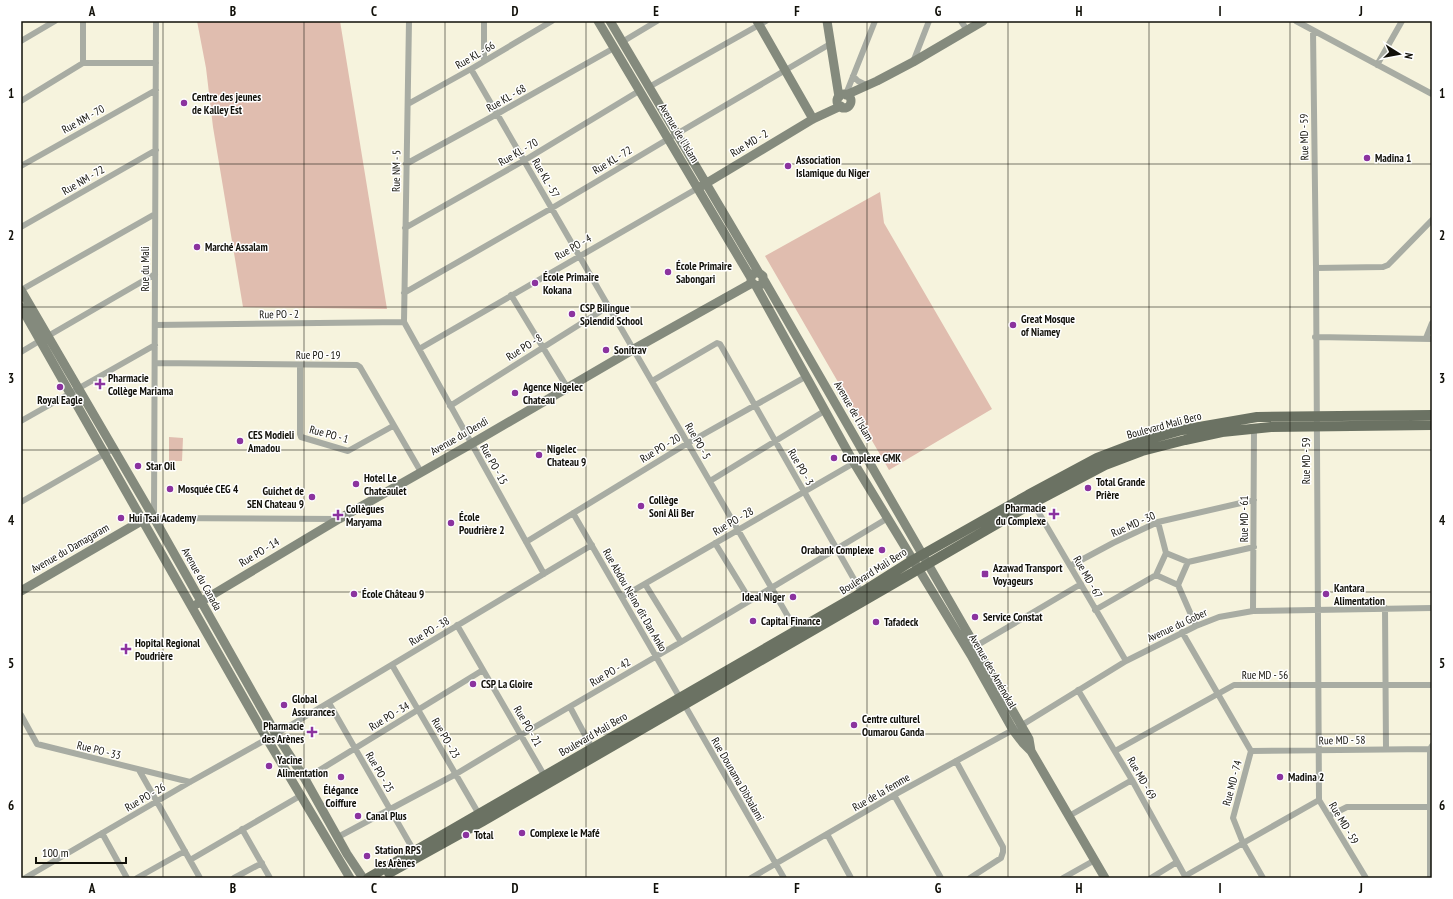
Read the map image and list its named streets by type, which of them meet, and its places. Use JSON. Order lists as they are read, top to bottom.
{
  "streets": {
    "main road": ["Boulevard Mali Bero"],
    "street": [
      "Rue KL - 66",
      "Rue KL - 68",
      "Rue NM - 70",
      "Avenue de l'Islam",
      "Rue MD - 59",
      "Rue MD - 2",
      "Rue KL - 70",
      "Rue KL - 72",
      "Rue NM - 5",
      "Rue KL - 57",
      "Rue NM - 72",
      "Rue PO - 4",
      "Rue du Mali",
      "Rue PO - 2",
      "Rue PO - 8",
      "Rue PO - 19",
      "Rue PO - 1",
      "Avenue du Dendi",
      "Rue PO - 5",
      "Rue PO - 20",
      "Rue PO - 15",
      "Rue PO - 3",
      "Rue MD - 61",
      "Rue PO - 28",
      "Rue MD - 30",
      "Avenue du Damagaram",
      "Rue PO - 14",
      "Rue MD - 67",
      "Avenue du Canada",
      "Rue Abdou Neino dit Dan Anko",
      "Avenue du Gober",
      "Rue PO - 38",
      "Avenue des Aménokal",
      "Rue PO - 42",
      "Rue MD - 56",
      "Rue PO - 34",
      "Rue PO - 21",
      "Rue PO - 23",
      "Rue MD - 58",
      "Rue PO - 33",
      "Rue PO - 25",
      "Rue MD - 69",
      "Rue Dounama Dibbalami",
      "Rue MD - 74",
      "Rue de la femme",
      "Rue PO - 26"
    ]
  },
  "crossings": [
    ["Rue KL - 66", "Rue NM - 5"],
    ["Rue KL - 66", "Rue KL - 57"],
    ["Rue KL - 68", "Avenue de l'Islam"],
    ["Rue KL - 68", "Rue NM - 5"],
    ["Rue KL - 68", "Rue KL - 57"],
    ["Rue NM - 70", "Rue du Mali"],
    ["Avenue de l'Islam", "Rue MD - 2"],
    ["Avenue de l'Islam", "Rue KL - 70"],
    ["Avenue de l'Islam", "Rue KL - 72"],
    ["Avenue de l'Islam", "Rue PO - 4"],
    ["Avenue de l'Islam", "Boulevard Mali Bero"],
    ["Avenue de l'Islam", "Avenue du Dendi"],
    ["Avenue de l'Islam", "Rue PO - 20"],
    ["Avenue de l'Islam", "Rue PO - 28"],
    ["Avenue de l'Islam", "Avenue des Aménokal"],
    ["Avenue de l'Islam", "Rue PO - 42"],
    ["Rue MD - 59", "Boulevard Mali Bero"],
    ["Rue MD - 59", "Avenue du Gober"],
    ["Rue MD - 59", "Rue MD - 56"],
    ["Rue MD - 59", "Rue MD - 58"],
    ["Rue MD - 2", "Rue PO - 4"],
    ["Rue KL - 70", "Rue NM - 5"],
    ["Rue KL - 70", "Rue KL - 57"],
    ["Rue KL - 72", "Rue NM - 5"],
    ["Rue KL - 72", "Rue KL - 57"],
    ["Rue NM - 5", "Rue PO - 2"],
    ["Rue NM - 5", "Rue PO - 15"],
    ["Rue KL - 57", "Rue PO - 4"],
    ["Rue KL - 57", "Rue PO - 5"],
    ["Rue NM - 72", "Rue du Mali"],
    ["Rue PO - 4", "Rue PO - 5"],
    ["Rue PO - 4", "Rue PO - 15"],
    ["Rue du Mali", "Rue PO - 2"],
    ["Rue du Mali", "Rue PO - 19"],
    ["Rue du Mali", "Avenue du Dendi"],
    ["Rue du Mali", "Avenue du Damagaram"],
    ["Rue du Mali", "Avenue du Canada"],
    ["Rue PO - 2", "Rue PO - 15"],
    ["Rue PO - 8", "Rue PO - 5"],
    ["Rue PO - 8", "Rue PO - 15"],
    ["Rue PO - 19", "Rue PO - 1"],
    ["Rue PO - 19", "Avenue du Dendi"],
    ["Boulevard Mali Bero", "Rue PO - 5"],
    ["Boulevard Mali Bero", "Rue PO - 3"],
    ["Boulevard Mali Bero", "Rue MD - 61"],
    ["Boulevard Mali Bero", "Rue MD - 67"],
    ["Boulevard Mali Bero", "Rue Abdou Neino dit Dan Anko"],
    ["Boulevard Mali Bero", "Avenue des Aménokal"],
    ["Boulevard Mali Bero", "Rue PO - 21"],
    ["Boulevard Mali Bero", "Rue PO - 23"],
    ["Boulevard Mali Bero", "Rue PO - 25"],
    ["Boulevard Mali Bero", "Rue Dounama Dibbalami"],
    ["Avenue du Dendi", "Rue PO - 5"],
    ["Avenue du Dendi", "Rue PO - 15"],
    ["Avenue du Dendi", "Avenue du Damagaram"],
    ["Avenue du Dendi", "Rue PO - 14"],
    ["Avenue du Dendi", "Avenue du Canada"],
    ["Rue PO - 5", "Rue PO - 20"],
    ["Rue PO - 5", "Rue PO - 3"],
    ["Rue PO - 5", "Rue PO - 28"],
    ["Rue PO - 5", "Rue PO - 42"],
    ["Rue PO - 20", "Rue PO - 15"],
    ["Rue PO - 20", "Rue PO - 3"],
    ["Rue PO - 20", "Rue Abdou Neino dit Dan Anko"],
    ["Rue PO - 15", "Rue PO - 38"],
    ["Rue PO - 3", "Rue PO - 28"],
    ["Rue PO - 3", "Rue PO - 42"],
    ["Rue MD - 61", "Rue MD - 30"],
    ["Rue MD - 61", "Avenue du Gober"],
    ["Rue PO - 28", "Rue Abdou Neino dit Dan Anko"],
    ["Rue MD - 30", "Rue MD - 67"],
    ["Avenue du Damagaram", "Avenue du Canada"],
    ["Rue PO - 14", "Avenue du Canada"],
    ["Rue MD - 67", "Avenue du Gober"],
    ["Avenue du Canada", "Rue PO - 38"],
    ["Avenue du Canada", "Rue PO - 42"],
    ["Avenue du Canada", "Rue PO - 34"],
    ["Avenue du Canada", "Rue PO - 26"],
    ["Rue Abdou Neino dit Dan Anko", "Rue PO - 38"],
    ["Rue Abdou Neino dit Dan Anko", "Rue PO - 42"],
    ["Rue Abdou Neino dit Dan Anko", "Rue Dounama Dibbalami"],
    ["Avenue du Gober", "Avenue des Aménokal"],
    ["Avenue du Gober", "Rue MD - 69"],
    ["Avenue du Gober", "Rue MD - 74"],
    ["Avenue du Gober", "Rue de la femme"],
    ["Rue PO - 38", "Rue PO - 21"],
    ["Rue PO - 38", "Rue PO - 23"],
    ["Rue PO - 38", "Rue PO - 25"],
    ["Rue PO - 38", "Rue PO - 26"],
    ["Avenue des Aménokal", "Rue de la femme"],
    ["Rue PO - 42", "Rue PO - 21"],
    ["Rue PO - 42", "Rue PO - 23"],
    ["Rue PO - 42", "Rue PO - 25"],
    ["Rue MD - 56", "Rue MD - 69"],
    ["Rue MD - 56", "Rue MD - 74"],
    ["Rue PO - 34", "Rue PO - 21"],
    ["Rue PO - 34", "Rue PO - 23"],
    ["Rue PO - 34", "Rue PO - 25"],
    ["Rue MD - 58", "Rue MD - 74"],
    ["Rue PO - 33", "Rue PO - 26"],
    ["Rue Dounama Dibbalami", "Rue de la femme"]
  ],
  "places": {
    "other": [
      "Centre des jeunes de Kalley Est",
      "Madina 1",
      "Association Islamique du Niger",
      "Marché Assalam",
      "École Primaire Sabongari",
      "École Primaire Kokana",
      "CSP Bilingue Splendid School",
      "Great Mosque of Niamey",
      "Sonitrav",
      "Royal Eagle",
      "Agence Nigelec Chateau",
      "CES Modieli Amadou",
      "Nigelec Chateau 9",
      "Complexe GMK",
      "Star Oil",
      "Hotel Le Chateaulet",
      "Total Grande Prière",
      "Mosquée CEG 4",
      "Guichet de SEN Chateau 9",
      "Collège Soni Ali Ber",
      "Hui Tsai Academy",
      "École Poudrière 2",
      "Orabank Complexe",
      "École Château 9",
      "Kantara Alimentation",
      "Ideal Niger",
      "Service Constat",
      "Capital Finance",
      "Tafadeck",
      "CSP La Gloire",
      "Global Assurances",
      "Centre culturel Oumarou Ganda",
      "Yacine Alimentation",
      "Élégance Coiffure",
      "Madina 2",
      "Canal Plus",
      "Complexe le Mafé",
      "Total",
      "Station RPS les Arènes"
    ],
    "health": [
      "Pharmacie Collège Mariama",
      "Pharmacie du Complexe",
      "Collègues Maryama",
      "Hopital Regional Poudrière",
      "Pharmacie des Arènes"
    ],
    "transit": ["Azawad Transport Voyageurs"]
  },
  "scale_bar": "100 m",
  "north": "right",
  "grid": {
    "columns": [
      "A",
      "B",
      "C",
      "D",
      "E",
      "F",
      "G",
      "H",
      "I",
      "J"
    ],
    "rows": [
      "1",
      "2",
      "3",
      "4",
      "5",
      "6"
    ]
  }
}
